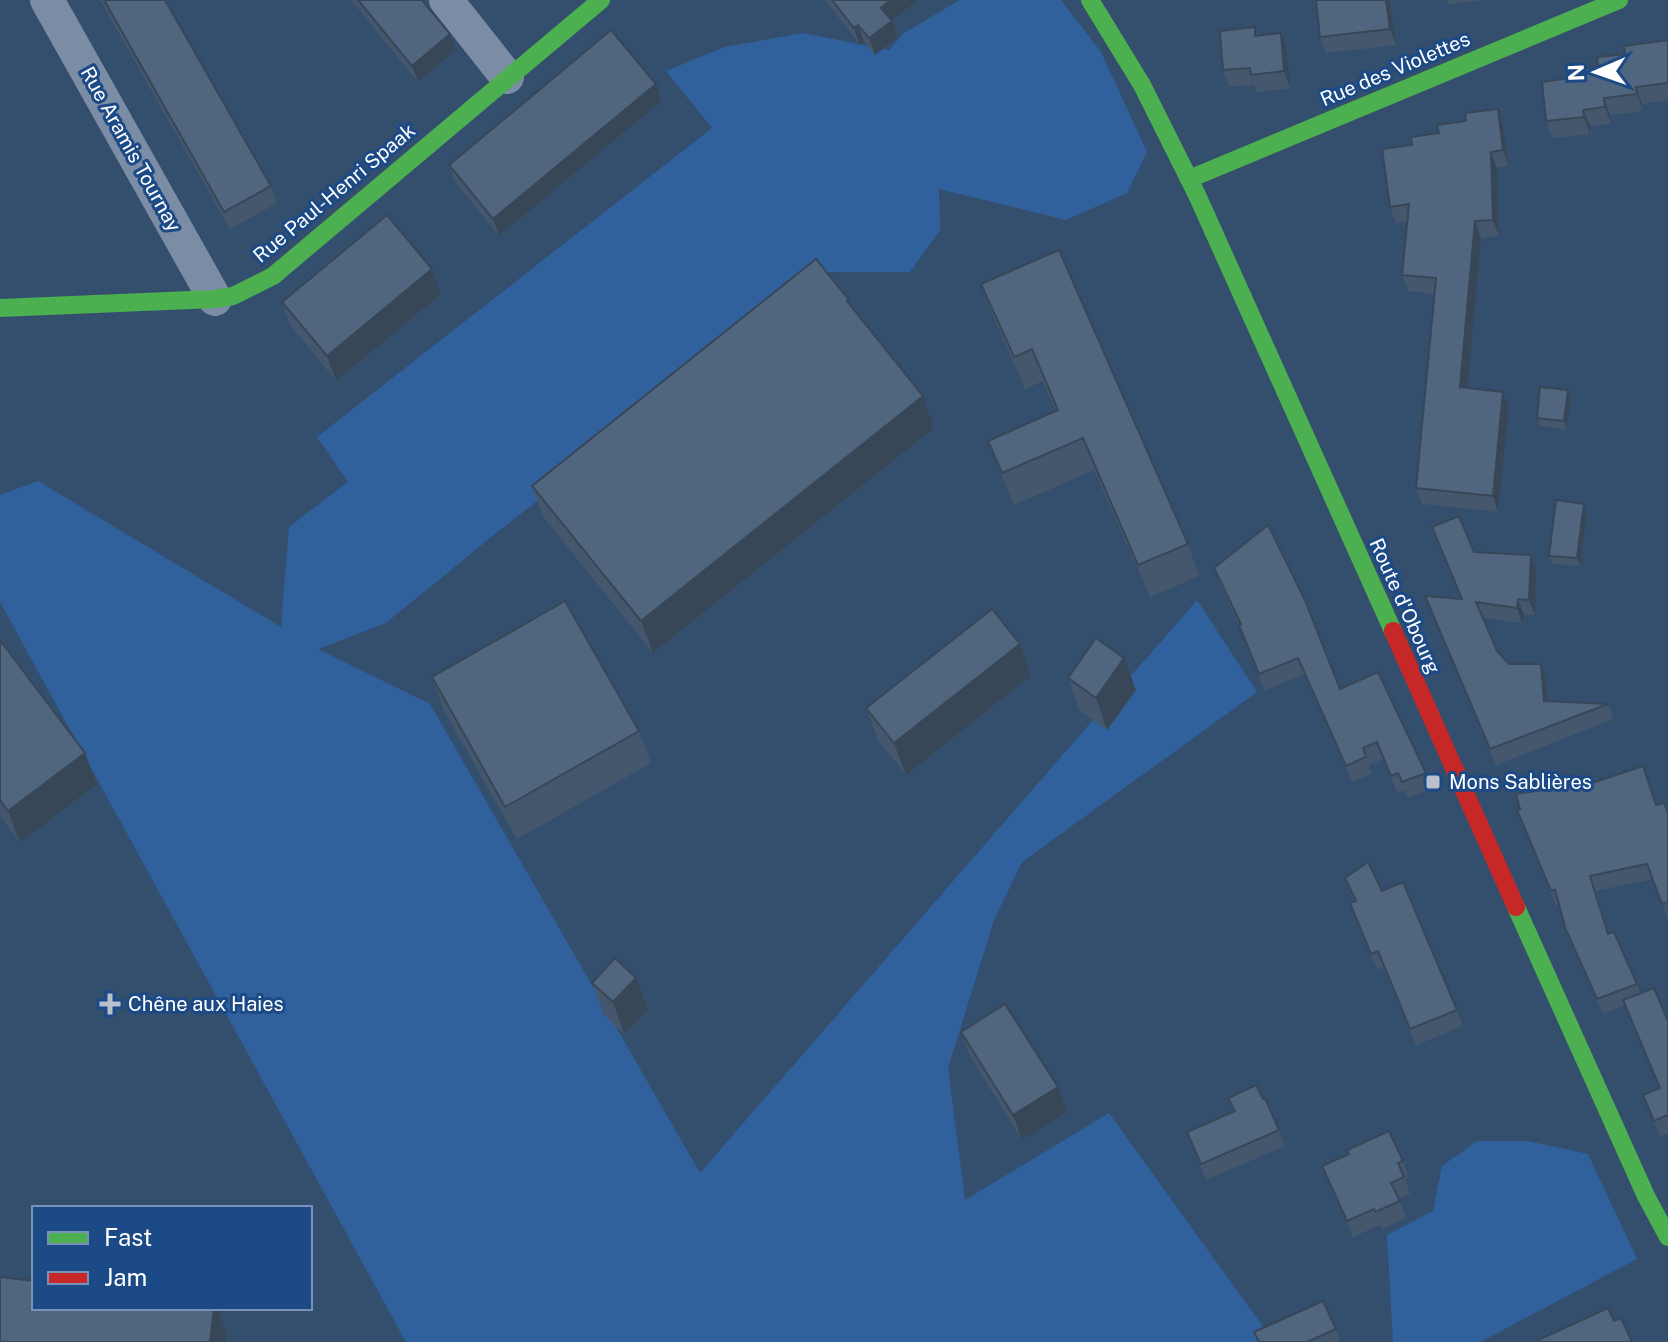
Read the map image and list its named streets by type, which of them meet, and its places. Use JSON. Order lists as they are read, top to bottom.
{
  "streets": {
    "main road": ["Rue des Violettes", "Rue Paul-Henri Spaak", "Route d'Obourg"],
    "street": ["Rue Aramis Tournay"]
  },
  "crossings": [
    ["Rue des Violettes", "Route d'Obourg"],
    ["Rue Aramis Tournay", "Rue Paul-Henri Spaak"]
  ],
  "places": {
    "transit": ["Mons Sablières"],
    "health": ["Chêne aux Haies"]
  },
  "legend": ["Fast", "Jam"],
  "north": "left"
}
